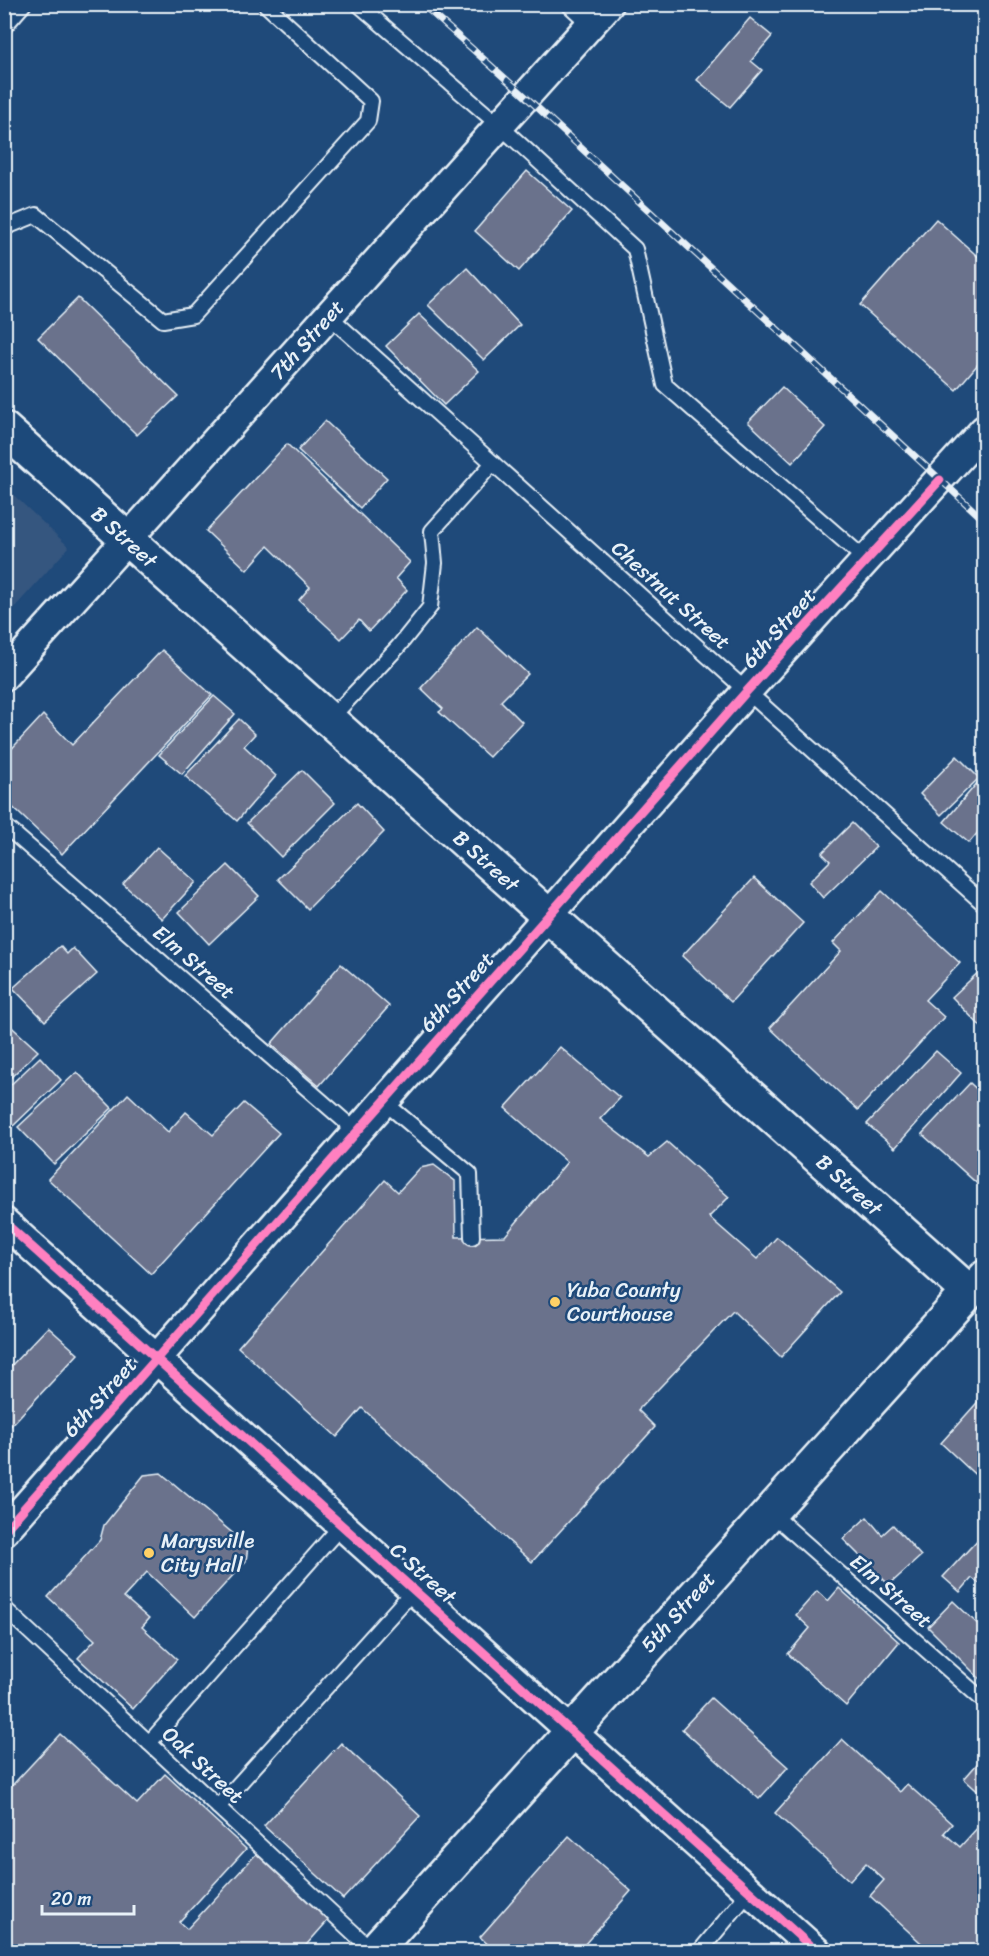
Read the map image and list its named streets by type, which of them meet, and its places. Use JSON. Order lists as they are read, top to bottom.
{
  "streets": {
    "main road": ["B Street", "5th Street"],
    "street": ["7th Street", "6th Street", "C Street"],
    "lane": ["Chestnut Street", "Elm Street", "Oak Street"]
  },
  "crossings": [
    ["7th Street", "B Street"],
    ["7th Street", "Chestnut Street"],
    ["B Street", "6th Street"],
    ["B Street", "5th Street"],
    ["Chestnut Street", "6th Street"],
    ["6th Street", "Elm Street"],
    ["6th Street", "C Street"],
    ["Elm Street", "5th Street"],
    ["C Street", "5th Street"],
    ["5th Street", "Oak Street"]
  ],
  "places": ["Yuba County Courthouse", "Marysville City Hall"],
  "scale_bar": "20 m"
}
